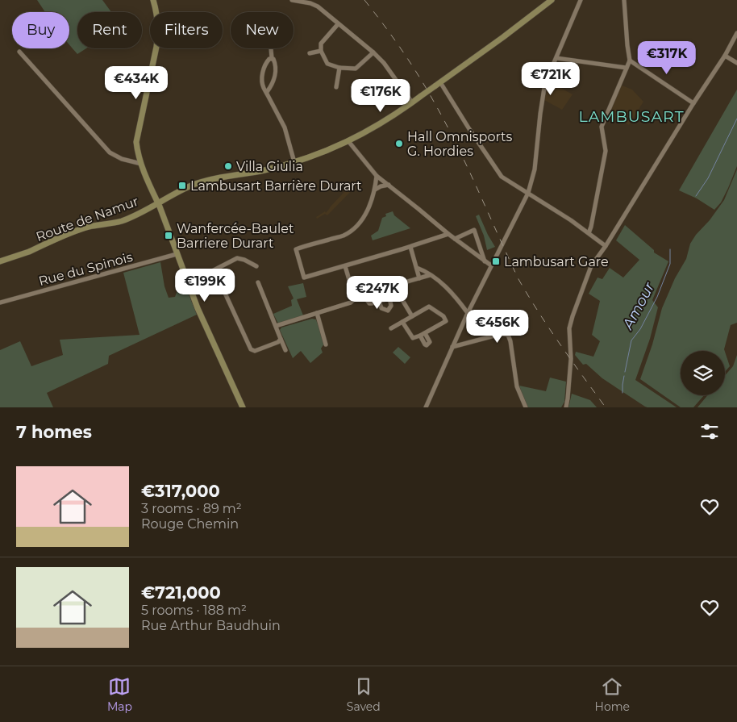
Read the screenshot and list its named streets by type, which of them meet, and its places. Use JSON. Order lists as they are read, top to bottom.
{
  "streets": {
    "main road": ["Route de Namur"],
    "street": ["Rue du Spinois"]
  },
  "districts": ["LAMBUSART"],
  "water": ["Amour"],
  "places": {
    "other": ["Hall Omnisports G. Hordies", "Villa Giulia"],
    "transit": ["Lambusart Barrière Durart", "Wanfercée-Baulet Barriere Durart", "Lambusart Gare"]
  },
  "page": {
    "chip": [
      "Buy",
      "Rent",
      "Filters",
      "New"
    ],
    "price": [
      "€317K",
      "€721K",
      "€434K",
      "€176K",
      "€199K",
      "€247K",
      "€456K"
    ],
    "heading": "7 homes",
    "list": [
      {
        "name": "€317,000",
        "note": "3 rooms · 89 m² · Rouge Chemin"
      },
      {
        "name": "€721,000",
        "note": "5 rooms · 188 m² · Rue Arthur Baudhuin"
      }
    ],
    "tabs": ["Map", "Saved", "Home"]
  }
}
